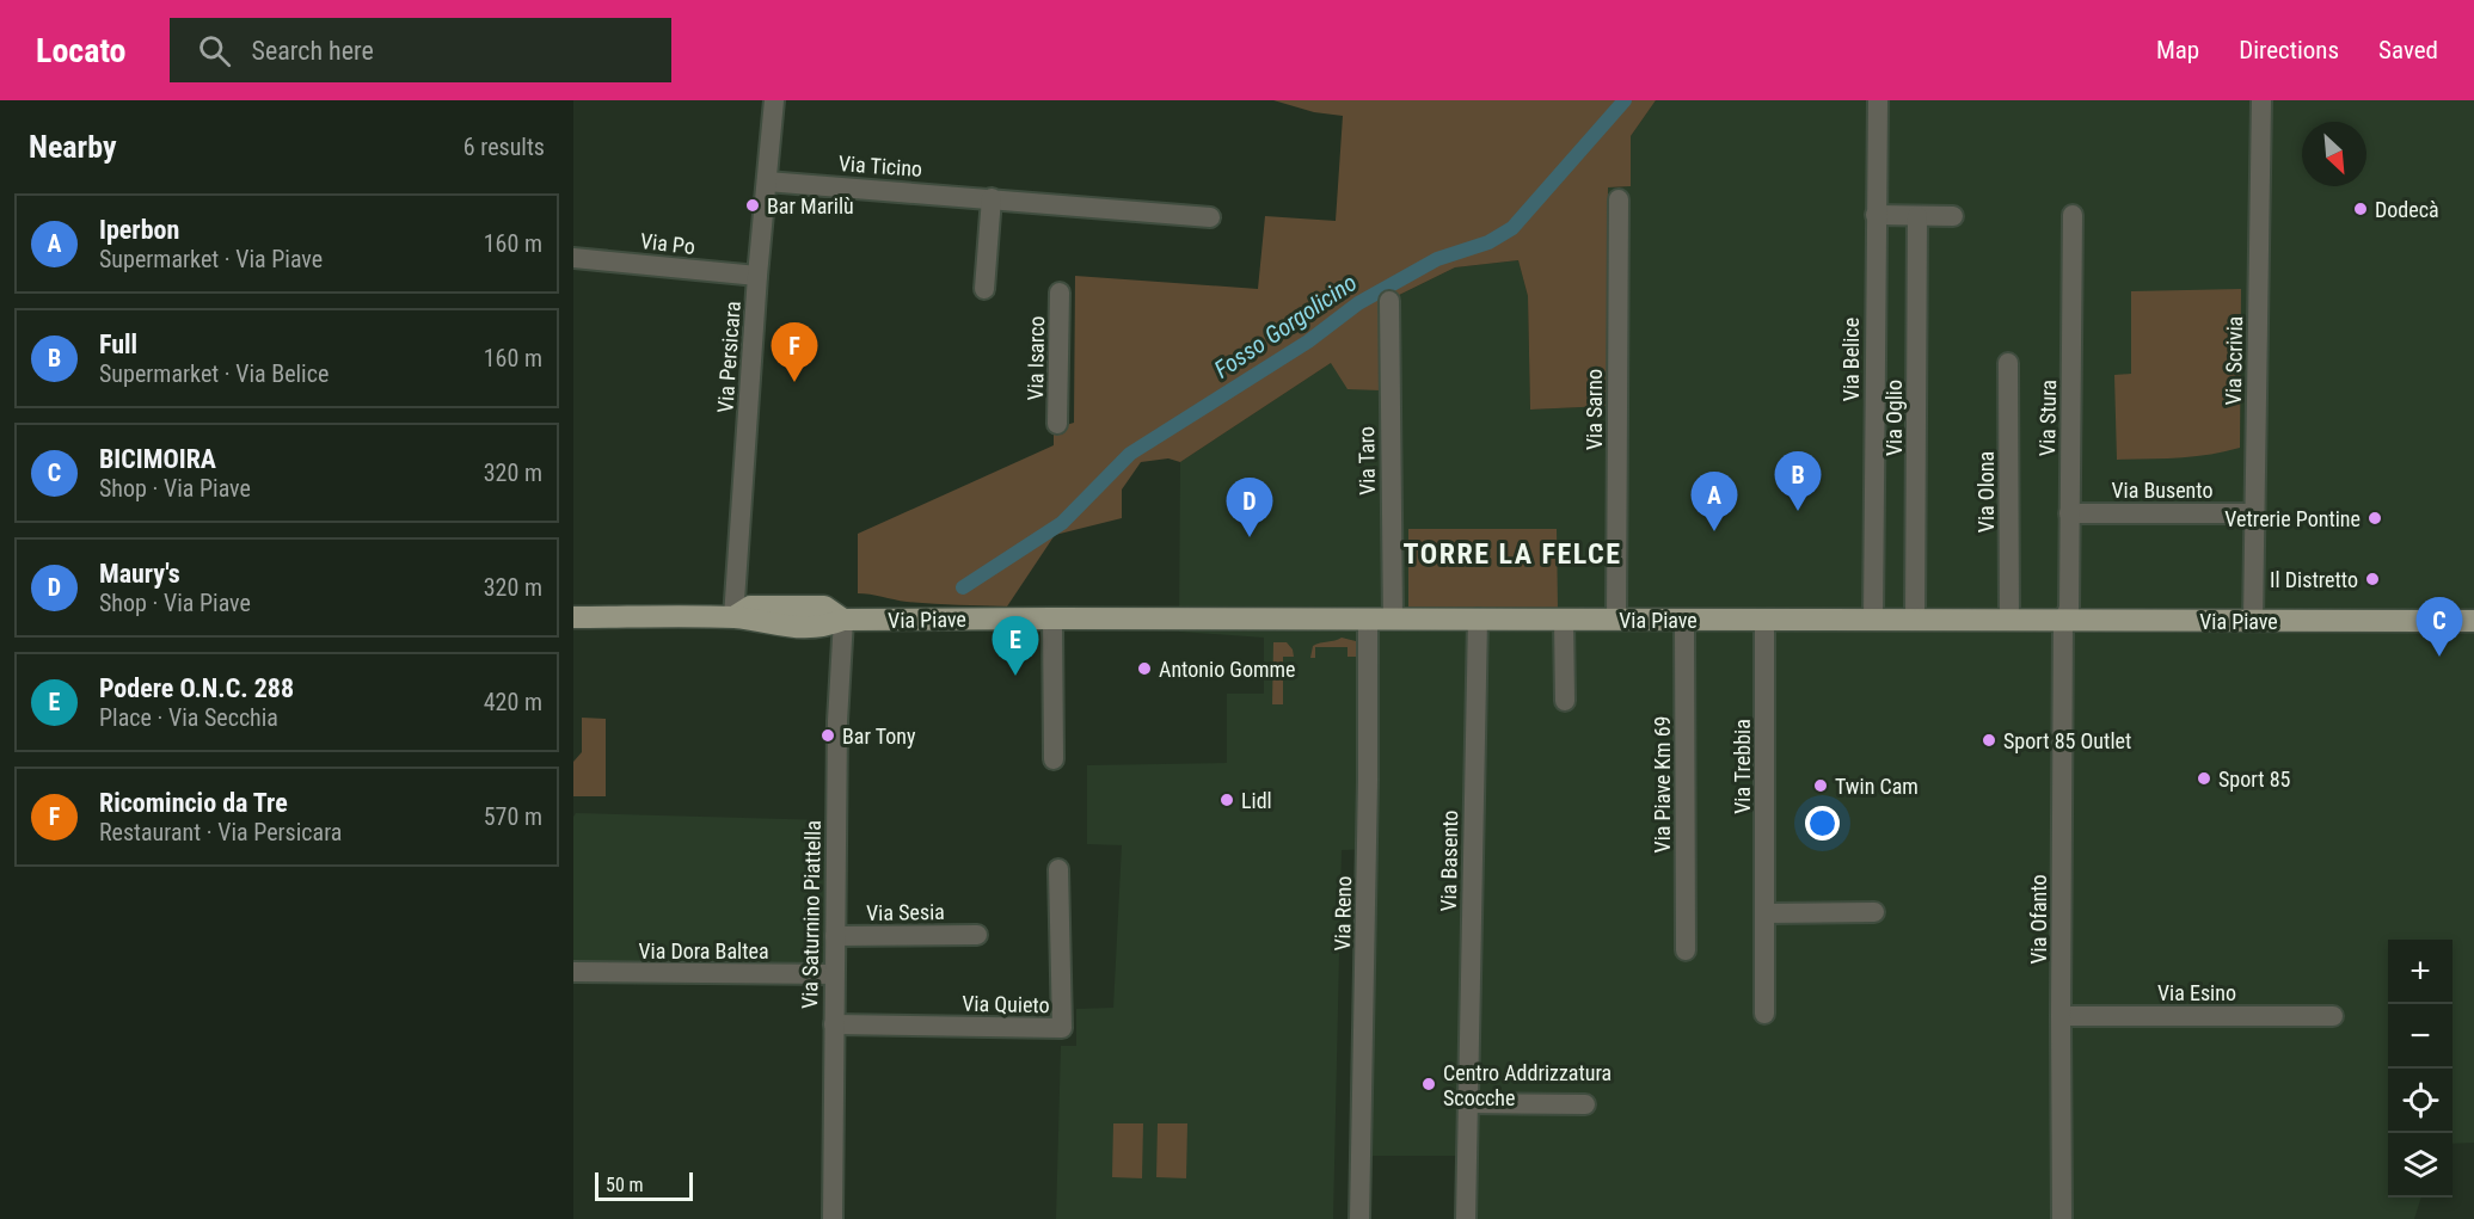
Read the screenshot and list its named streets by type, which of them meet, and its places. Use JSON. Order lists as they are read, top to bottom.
{
  "streets": {
    "main road": ["Via Piave"],
    "street": [
      "Via Ticino",
      "Via Po",
      "Via Persicara",
      "Via Isarco",
      "Via Belice",
      "Via Scrivia",
      "Via Sarno",
      "Via Oglio",
      "Via Stura",
      "Via Taro",
      "Via Busento",
      "Via Olona",
      "Via Trebbia",
      "Via Piave Km 69",
      "Via Basento",
      "Via Sesia",
      "Via Reno",
      "Via Saturnino Piattella",
      "Via Ofanto",
      "Via Dora Baltea",
      "Via Esino",
      "Via Quieto"
    ]
  },
  "crossings": [
    ["Via Ticino", "Via Persicara"],
    ["Via Po", "Via Persicara"],
    ["Via Persicara", "Via Piave"],
    ["Via Belice", "Via Piave"],
    ["Via Scrivia", "Via Busento"],
    ["Via Scrivia", "Via Piave"],
    ["Via Sarno", "Via Piave"],
    ["Via Oglio", "Via Piave"],
    ["Via Stura", "Via Busento"],
    ["Via Stura", "Via Piave"],
    ["Via Stura", "Via Ofanto"],
    ["Via Taro", "Via Piave"],
    ["Via Olona", "Via Piave"],
    ["Via Piave", "Via Trebbia"],
    ["Via Piave", "Via Piave Km 69"],
    ["Via Piave", "Via Basento"],
    ["Via Piave", "Via Reno"],
    ["Via Piave", "Via Saturnino Piattella"],
    ["Via Piave", "Via Ofanto"],
    ["Via Sesia", "Via Saturnino Piattella"],
    ["Via Saturnino Piattella", "Via Dora Baltea"],
    ["Via Saturnino Piattella", "Via Quieto"],
    ["Via Ofanto", "Via Esino"]
  ],
  "districts": ["TORRE LA FELCE"],
  "water": ["Fosso Gorgolicino"],
  "places": [
    "Bar Marilù",
    "Dodecà",
    "Vetrerie Pontine",
    "Il Distretto",
    "Antonio Gomme",
    "Bar Tony",
    "Sport 85 Outlet",
    "Sport 85",
    "Twin Cam",
    "Lidl",
    "Centro Addrizzatura Scocche"
  ],
  "scale_bar": "50 m",
  "north": "bottom right",
  "page": {
    "header": "Locato",
    "search": "Search here",
    "nav": ["Map", "Directions", "Saved"],
    "heading": ["Nearby", "6 results"],
    "list": [
      {
        "mark": "A",
        "name": "Iperbon",
        "note": "Supermarket · Via Piave",
        "value": "160 m"
      },
      {
        "mark": "B",
        "name": "Full",
        "note": "Supermarket · Via Belice",
        "value": "160 m"
      },
      {
        "mark": "C",
        "name": "BICIMOIRA",
        "note": "Shop · Via Piave",
        "value": "320 m"
      },
      {
        "mark": "D",
        "name": "Maury's",
        "note": "Shop · Via Piave",
        "value": "320 m"
      },
      {
        "mark": "E",
        "name": "Podere O.N.C. 288",
        "note": "Place · Via Secchia",
        "value": "420 m"
      },
      {
        "mark": "F",
        "name": "Ricomincio da Tre",
        "note": "Restaurant · Via Persicara",
        "value": "570 m"
      }
    ],
    "pins": [
      "F",
      "B",
      "A",
      "D",
      "C",
      "E"
    ],
    "map_buttons": ["+", "−"],
    "scale": "50 m"
  }
}
